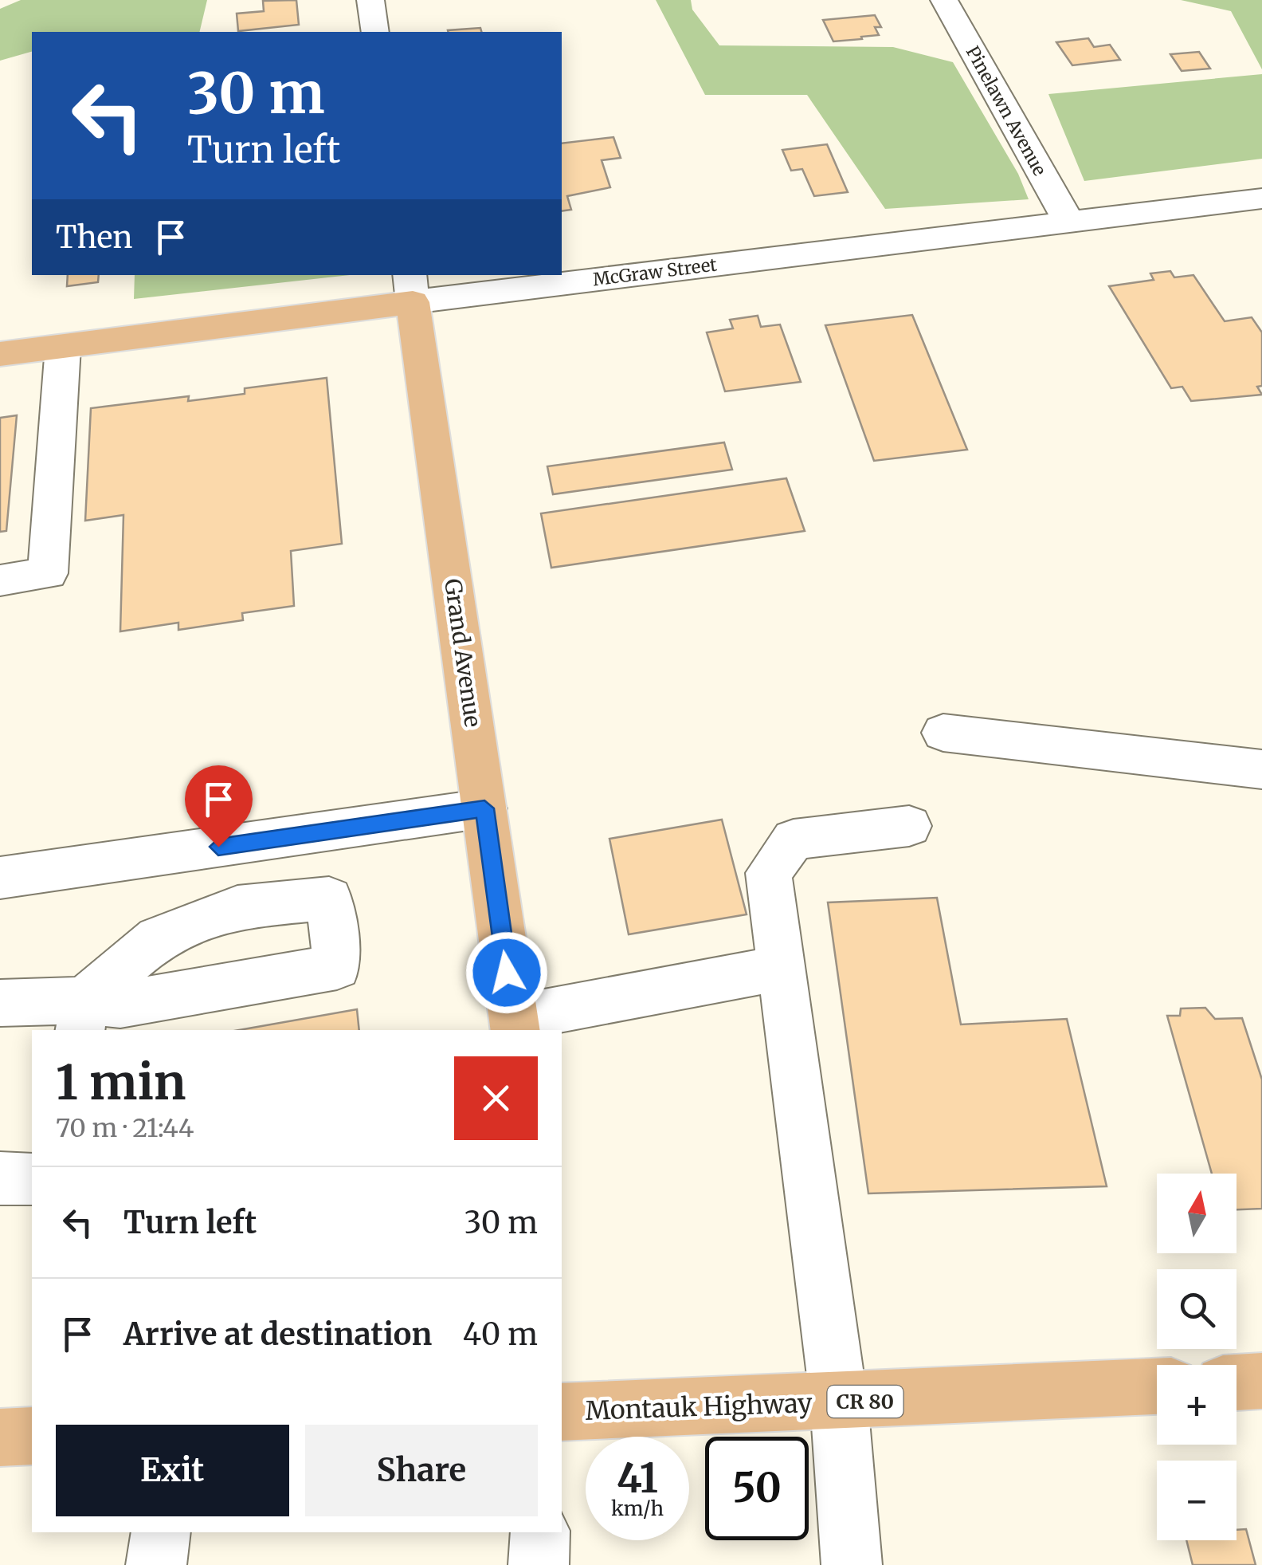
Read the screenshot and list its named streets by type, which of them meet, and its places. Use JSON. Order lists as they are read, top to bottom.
{
  "streets": {
    "main road": [
      "McGraw Street",
      "Grand Avenue",
      "CR 80",
      "Montauk Highway"
    ],
    "street": ["Pinelawn Avenue"]
  },
  "crossings": [
    ["Pinelawn Avenue", "McGraw Street"],
    ["McGraw Street", "Grand Avenue"]
  ],
  "north": "top",
  "page": {
    "turn": ["30 m", "Turn left"],
    "then": "Then",
    "heading": ["1 min", "70 m · 21:44"],
    "list": [
      {
        "name": "Turn left",
        "value": "30 m"
      },
      {
        "name": "Arrive at destination",
        "value": "40 m"
      }
    ],
    "map_buttons": ["+", "−"],
    "buttons": ["Exit", "Share"],
    "speed": "41 km/h",
    "limit": "50"
  }
}
